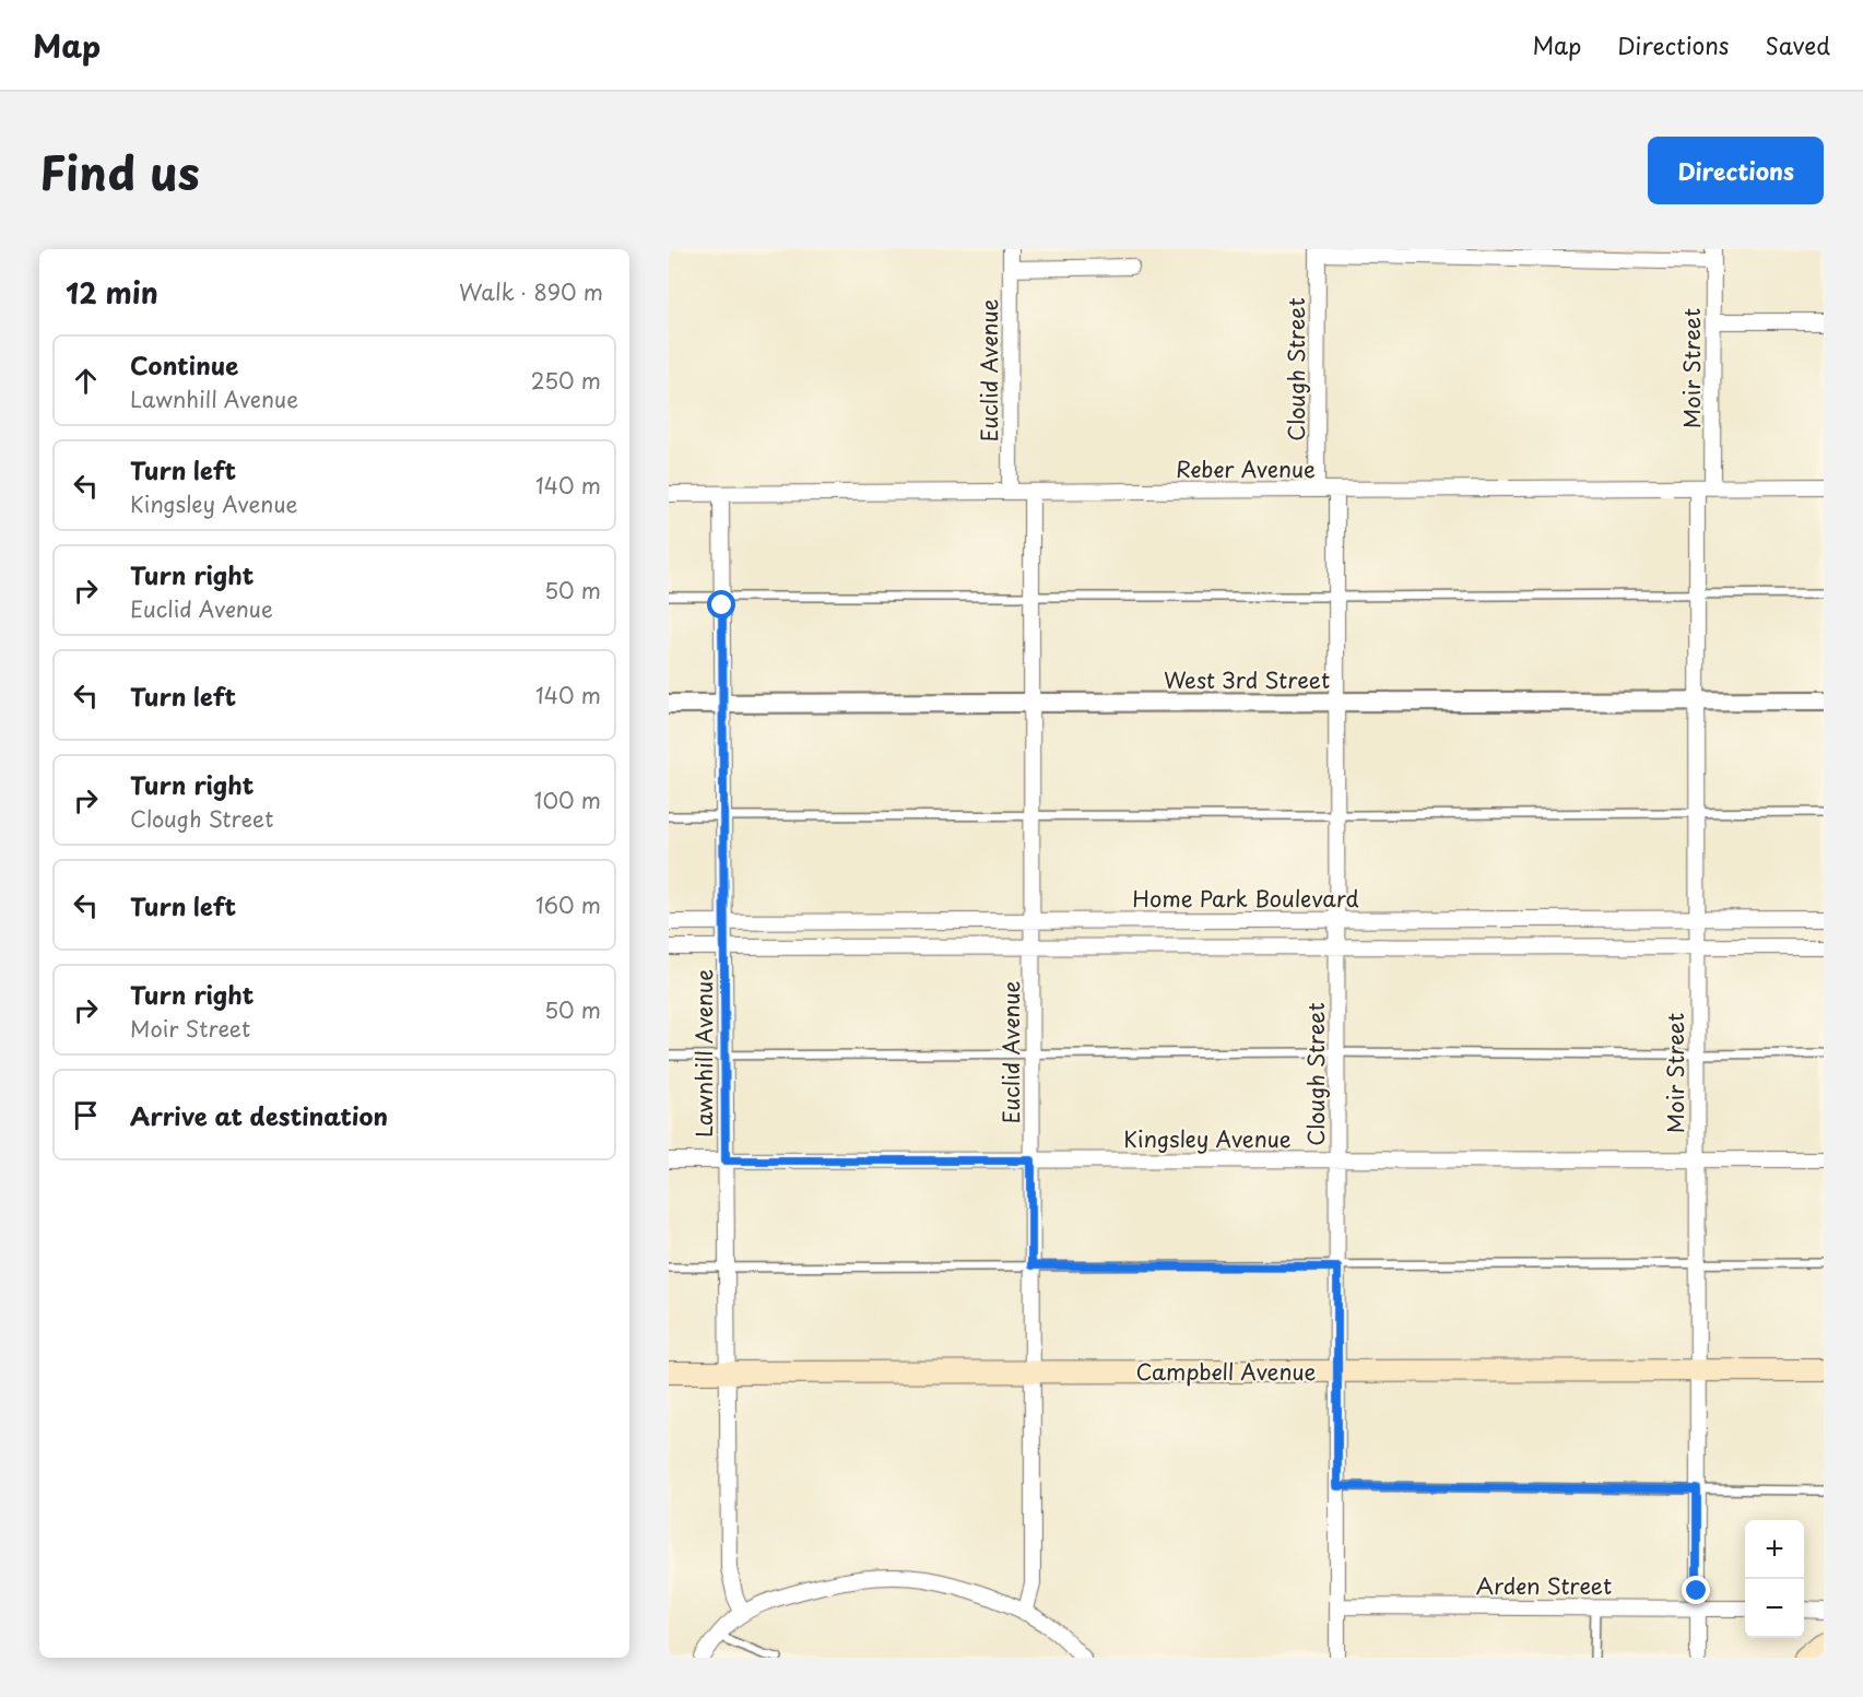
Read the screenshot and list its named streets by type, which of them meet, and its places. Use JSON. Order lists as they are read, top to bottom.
{
  "streets": {
    "main road": ["Campbell Avenue"],
    "street": [
      "Moir Street",
      "Clough Street",
      "Euclid Avenue",
      "Reber Avenue",
      "West 3rd Street",
      "Home Park Boulevard",
      "Lawnhill Avenue",
      "Kingsley Avenue",
      "Arden Street"
    ]
  },
  "crossings": [
    ["Moir Street", "Reber Avenue"],
    ["Moir Street", "West 3rd Street"],
    ["Moir Street", "Home Park Boulevard"],
    ["Moir Street", "Kingsley Avenue"],
    ["Moir Street", "Campbell Avenue"],
    ["Moir Street", "Arden Street"],
    ["Clough Street", "Reber Avenue"],
    ["Clough Street", "West 3rd Street"],
    ["Clough Street", "Home Park Boulevard"],
    ["Clough Street", "Kingsley Avenue"],
    ["Clough Street", "Campbell Avenue"],
    ["Clough Street", "Arden Street"],
    ["Euclid Avenue", "Reber Avenue"],
    ["Euclid Avenue", "West 3rd Street"],
    ["Euclid Avenue", "Home Park Boulevard"],
    ["Euclid Avenue", "Kingsley Avenue"],
    ["Euclid Avenue", "Campbell Avenue"],
    ["Reber Avenue", "Lawnhill Avenue"],
    ["West 3rd Street", "Lawnhill Avenue"],
    ["Home Park Boulevard", "Lawnhill Avenue"],
    ["Lawnhill Avenue", "Kingsley Avenue"],
    ["Lawnhill Avenue", "Campbell Avenue"]
  ],
  "page": {
    "header": "Map",
    "nav": ["Map", "Directions", "Saved"],
    "title": "Find us",
    "buttons": "Directions",
    "heading": ["12 min", "Walk · 890 m"],
    "list": [
      ["Continue", "Lawnhill Avenue", "250 m"],
      ["Turn left", "Kingsley Avenue", "140 m"],
      ["Turn right", "Euclid Avenue", "50 m"],
      ["Turn left", "140 m"],
      ["Turn right", "Clough Street", "100 m"],
      ["Turn left", "160 m"],
      ["Turn right", "Moir Street", "50 m"],
      "Arrive at destination"
    ],
    "map_buttons": ["+", "−"]
  }
}
